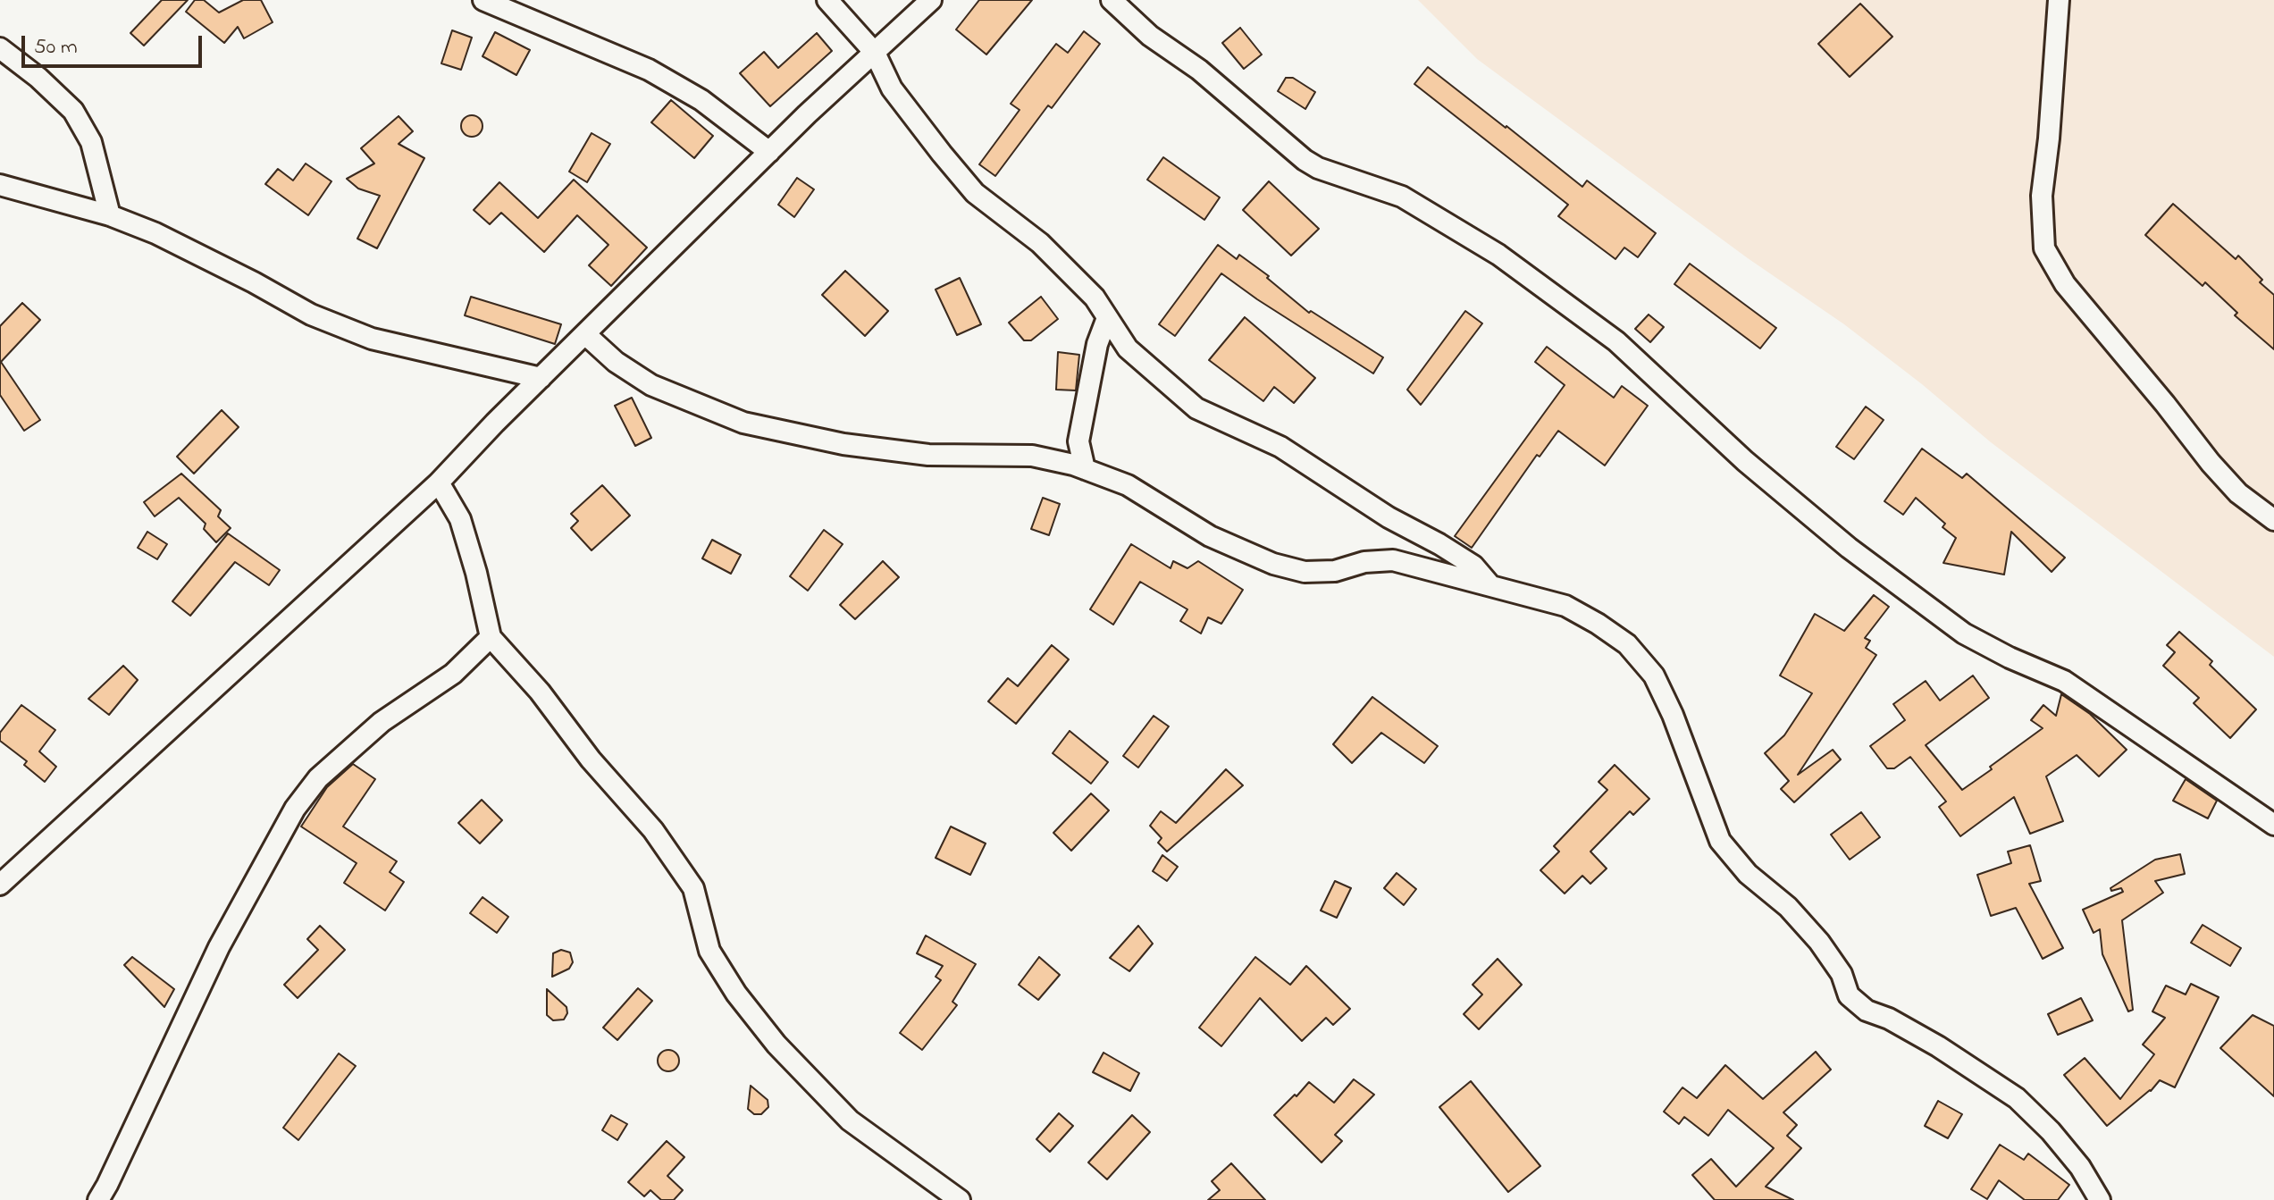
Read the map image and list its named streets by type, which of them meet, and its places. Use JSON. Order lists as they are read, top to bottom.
{
  "scale_bar": "50 m"
}
